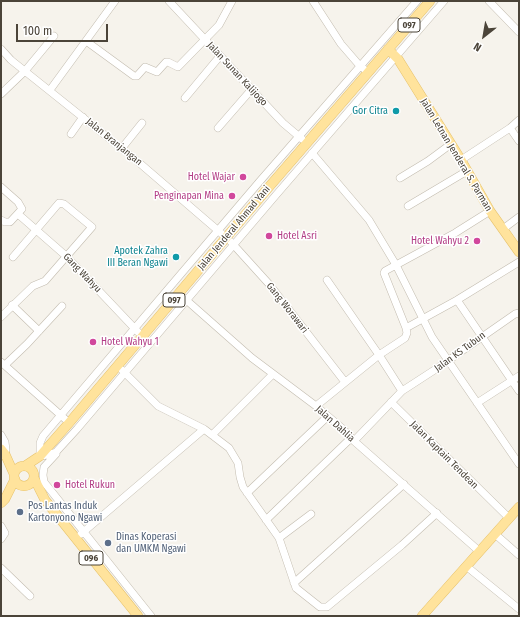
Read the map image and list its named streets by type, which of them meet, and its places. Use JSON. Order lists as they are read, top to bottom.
{
  "streets": {
    "main road": [
      "097",
      "Jalan Letnan Jenderal S. Parman",
      "Jalan Jenderal Ahmad Yani",
      "096"
    ],
    "street": [
      "Jalan Sunan Kalijogo",
      "Jalan Branjangan",
      "Gang Wahyu",
      "Gang Worawari",
      "Jalan KS Tubun",
      "Jalan Dahlia",
      "Jalan Kaptain Tendean"
    ]
  },
  "crossings": [
    ["Jalan Sunan Kalijogo", "Jalan Jenderal Ahmad Yani"],
    ["Jalan Branjangan", "Jalan Jenderal Ahmad Yani"],
    ["Jalan Branjangan", "Gang Worawari"],
    ["Jalan Letnan Jenderal S. Parman", "Jalan Jenderal Ahmad Yani"],
    ["Jalan Jenderal Ahmad Yani", "Gang Wahyu"],
    ["Jalan Jenderal Ahmad Yani", "Gang Worawari"],
    ["Jalan Jenderal Ahmad Yani", "Jalan Dahlia"],
    ["Jalan Jenderal Ahmad Yani", "096"]
  ],
  "places": [
    "Gor Citra",
    "Hotel Wajar",
    "Penginapan Mina",
    "Hotel Asri",
    "Hotel Wahyu 2",
    "Apotek Zahra III Beran Ngawi",
    "Hotel Wahyu 1",
    "Hotel Rukun",
    "Pos Lantas Induk Kartonyono Ngawi",
    "Dinas Koperasi dan UMKM Ngawi"
  ],
  "scale_bar": "100 m",
  "north": "bottom left"
}
